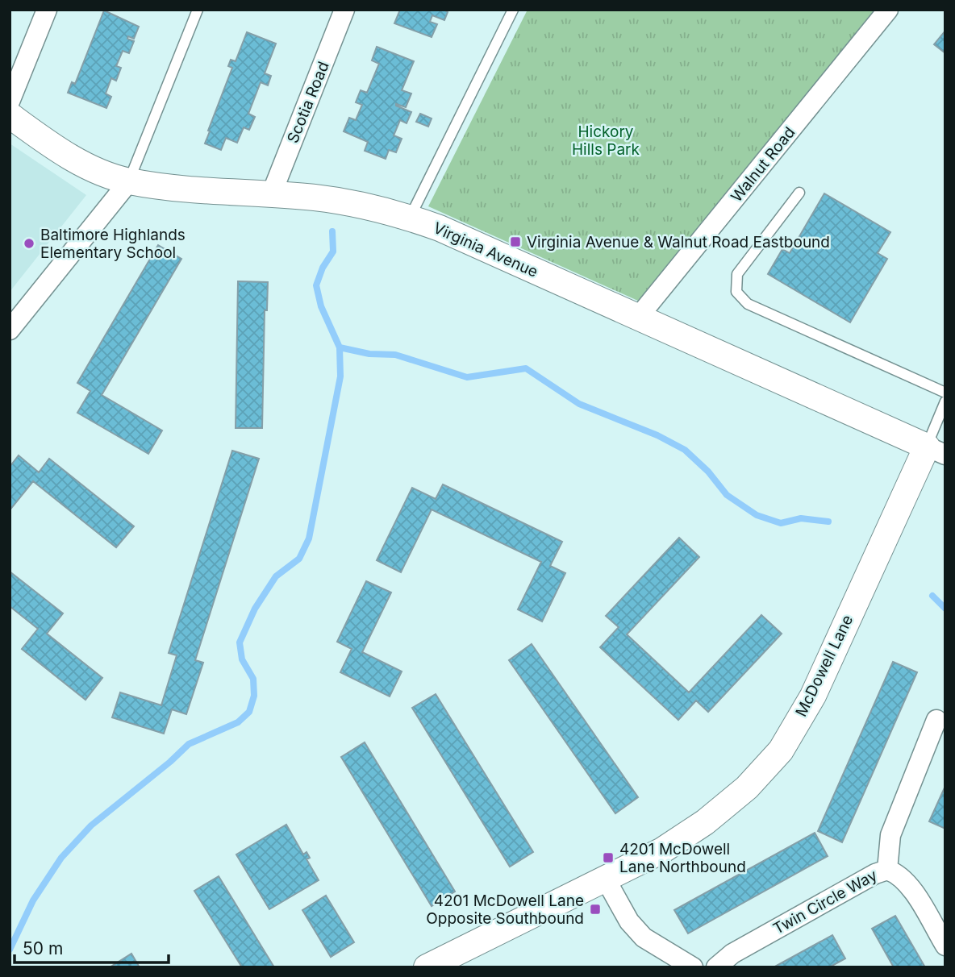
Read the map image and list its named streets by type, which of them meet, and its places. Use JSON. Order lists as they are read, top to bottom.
{
  "streets": {
    "street": [
      "Scotia Road",
      "Walnut Road",
      "Virginia Avenue",
      "McDowell Lane",
      "Twin Circle Way"
    ]
  },
  "crossings": [
    ["Scotia Road", "Virginia Avenue"],
    ["Walnut Road", "Virginia Avenue"],
    ["Virginia Avenue", "McDowell Lane"]
  ],
  "parks": ["Hickory Hills Park"],
  "places": {
    "transit": ["Virginia Avenue & Walnut Road Eastbound", "4201 McDowell Lane Northbound", "4201 McDowell Lane Opposite Southbound"],
    "other": ["Baltimore Highlands Elementary School"]
  },
  "scale_bar": "50 m"
}
